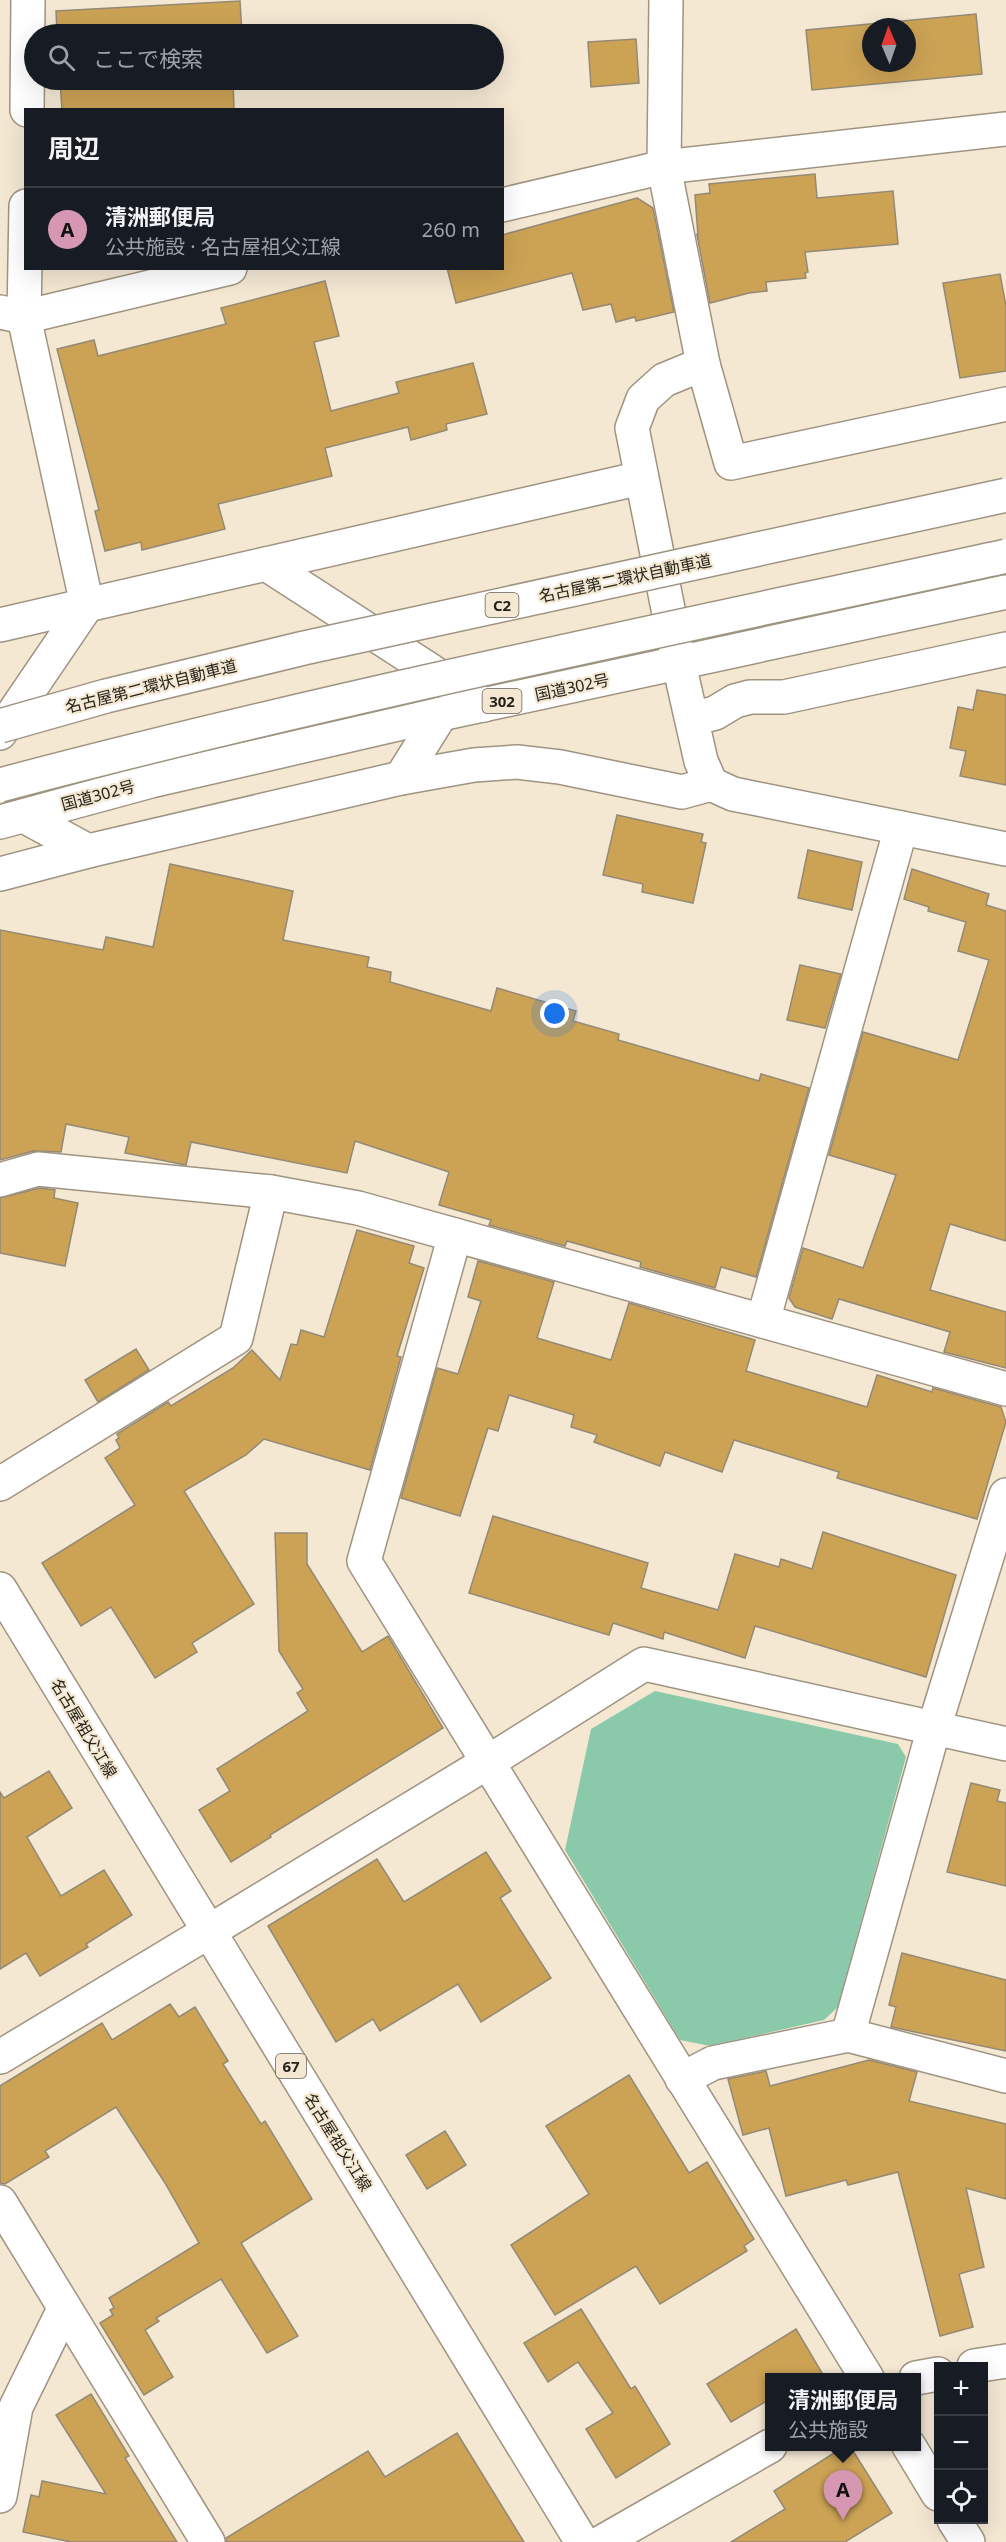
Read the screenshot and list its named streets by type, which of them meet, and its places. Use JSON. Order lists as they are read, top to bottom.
{
  "streets": {
    "main road": [
      "名古屋第二環状自動車道",
      "C2",
      "国道302号",
      "302",
      "名古屋祖父江線",
      "67"
    ]
  },
  "north": "top",
  "page": {
    "search": "ここで検索",
    "heading": "周辺",
    "list": [
      {
        "mark": "A",
        "name": "清洲郵便局",
        "note": "公共施設 · 名古屋祖父江線",
        "value": "260 m"
      }
    ],
    "map_buttons": ["+", "−"],
    "popup": ["清洲郵便局", "公共施設"],
    "pins": "A"
  }
}
